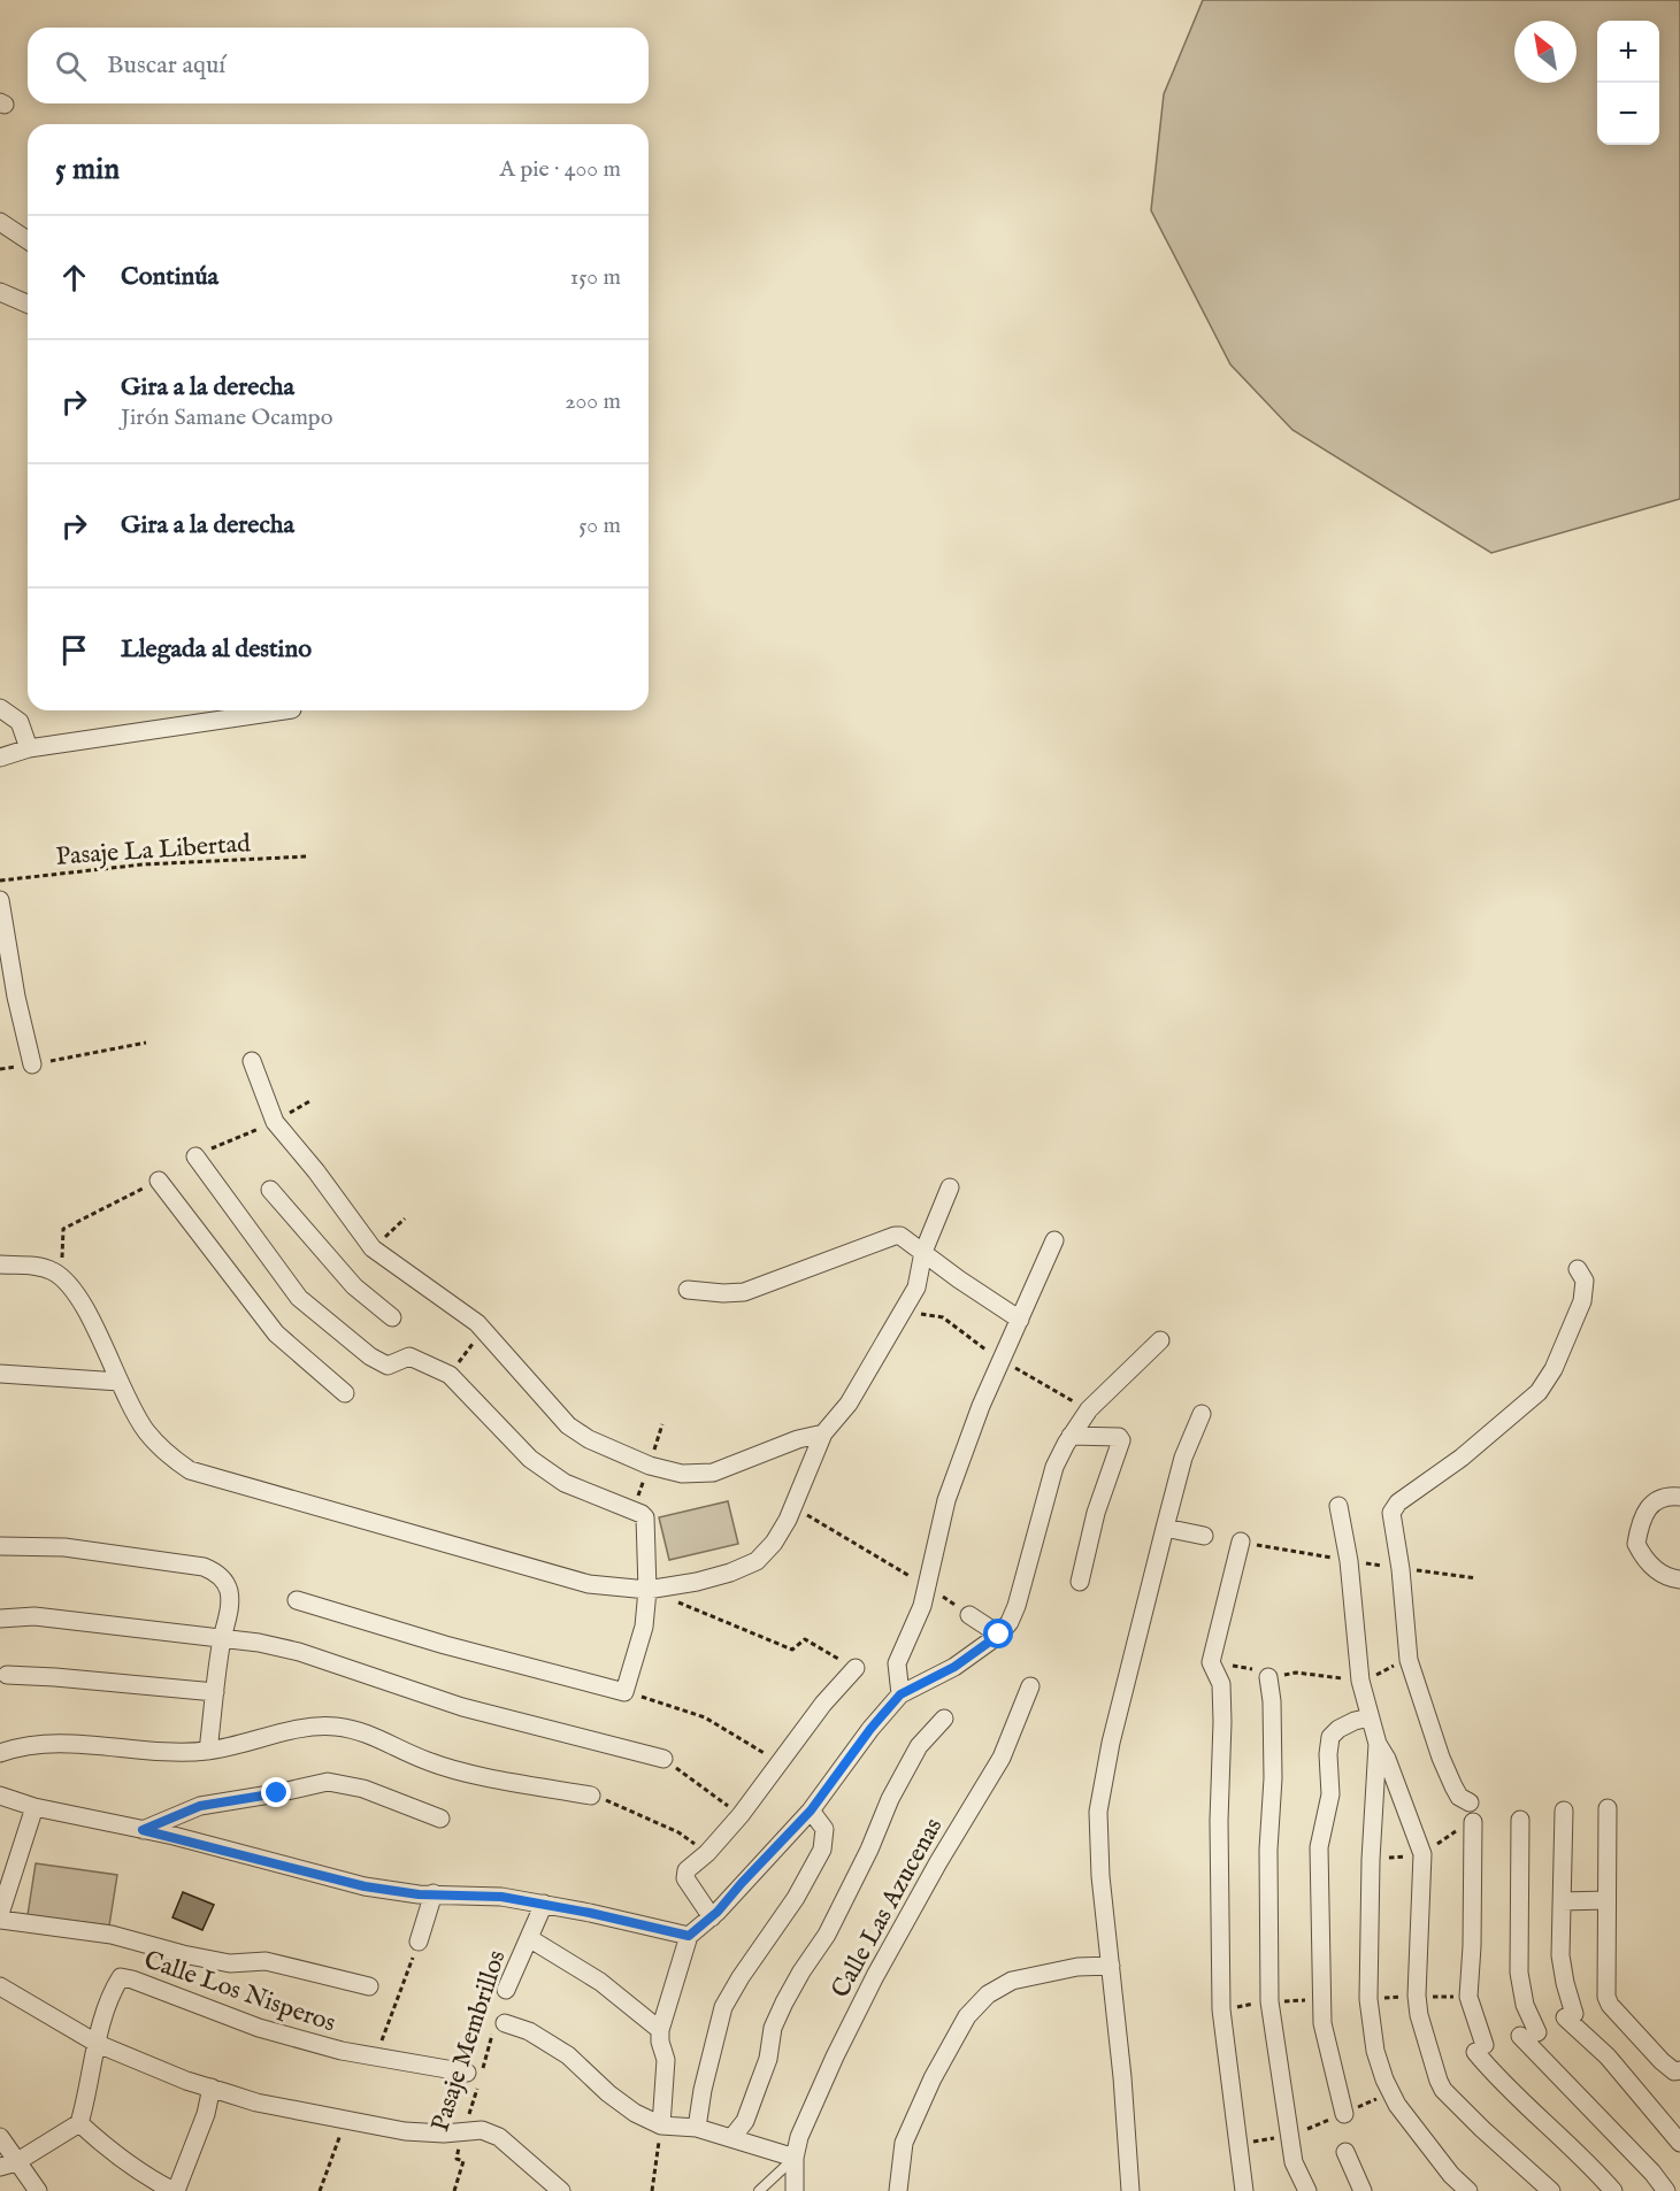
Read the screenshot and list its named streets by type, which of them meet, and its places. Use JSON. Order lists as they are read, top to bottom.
{
  "streets": {
    "street": ["Calle Las Azucenas", "Calle Los Nisperos", "Pasaje Membrillos"],
    "path": ["Pasaje La Libertad"]
  },
  "crossings": [
    ["Calle Los Nisperos", "Pasaje Membrillos"]
  ],
  "north": "top left",
  "page": {
    "map_buttons": ["+", "−"],
    "search": "Buscar aquí",
    "heading": ["5 min", "A pie · 400 m"],
    "list": [
      ["Continúa", "150 m"],
      ["Gira a la derecha", "Jirón Samane Ocampo", "200 m"],
      ["Gira a la derecha", "50 m"],
      "Llegada al destino"
    ]
  }
}
